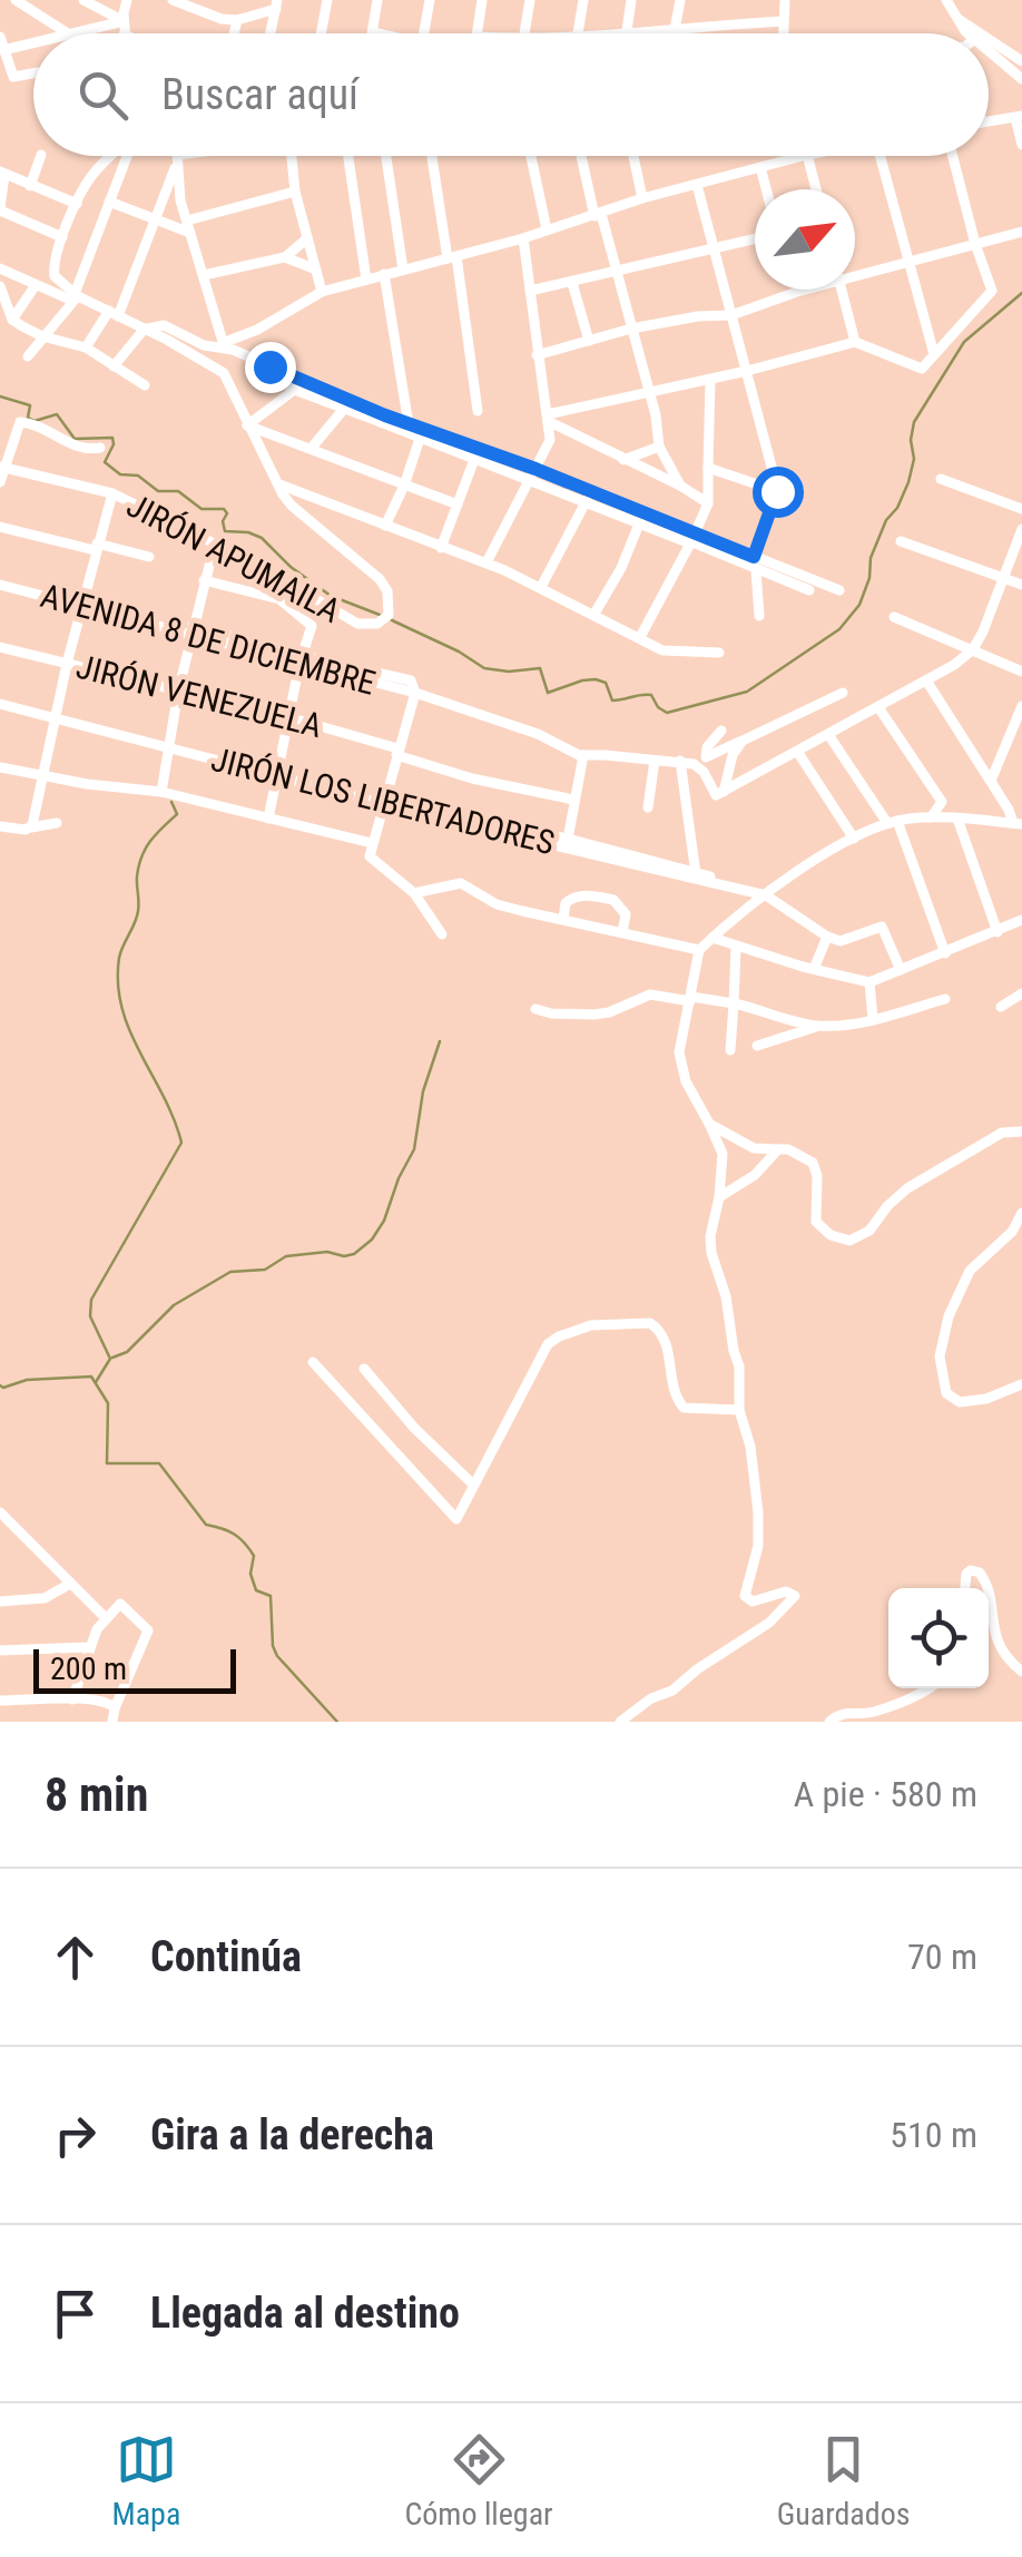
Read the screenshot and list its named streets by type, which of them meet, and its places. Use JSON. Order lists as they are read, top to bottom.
{
  "streets": {
    "street": [
      "JIRÓN APUMAILA",
      "AVENIDA 8 DE DICIEMBRE",
      "JIRÓN VENEZUELA",
      "JIRÓN LOS LIBERTADORES"
    ]
  },
  "scale_bar": "200 m",
  "north": "top right",
  "page": {
    "search": "Buscar aquí",
    "scale": "200 m",
    "heading": ["8 min", "A pie · 580 m"],
    "list": [
      ["Continúa", "70 m"],
      ["Gira a la derecha", "510 m"],
      "Llegada al destino"
    ],
    "nav": ["Mapa", "Cómo llegar", "Guardados"]
  }
}
